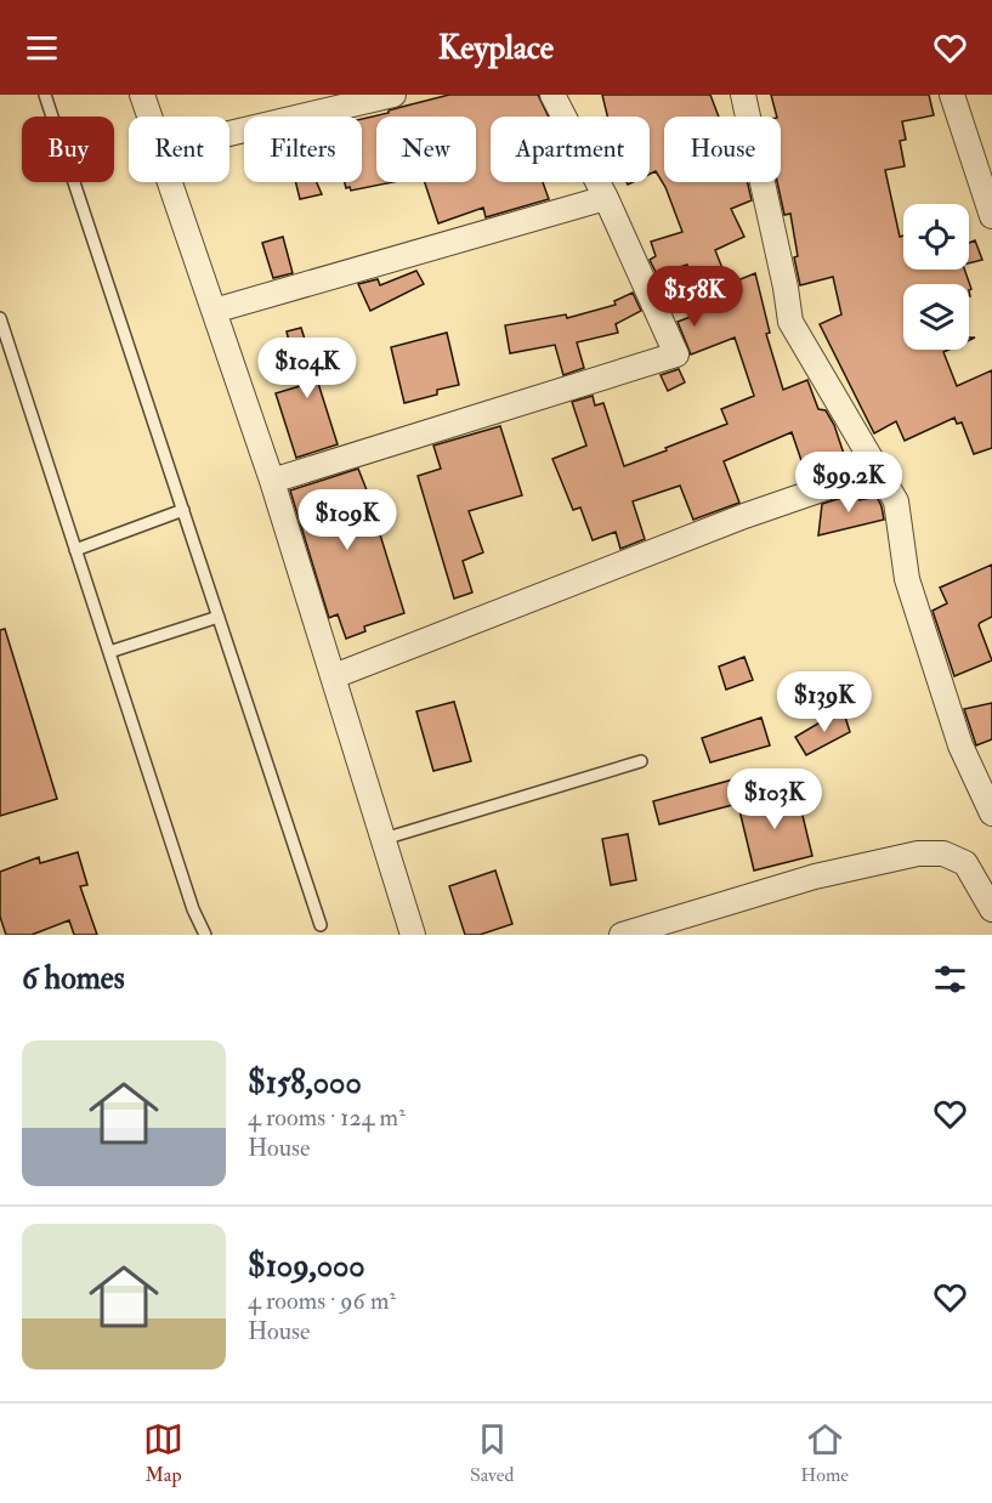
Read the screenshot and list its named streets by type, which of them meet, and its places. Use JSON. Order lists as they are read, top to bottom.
{
  "page": {
    "header": "Keyplace",
    "chip": [
      "Buy",
      "Rent",
      "Filters",
      "New",
      "Apartment",
      "House"
    ],
    "price": [
      "$158K",
      "$104K",
      "$99.2K",
      "$109K",
      "$139K",
      "$103K"
    ],
    "heading": "6 homes",
    "list": [
      {
        "name": "$158,000",
        "note": "4 rooms · 124 m² · House"
      },
      {
        "name": "$109,000",
        "note": "4 rooms · 96 m² · House"
      }
    ],
    "tabs": ["Map", "Saved", "Home"]
  }
}
